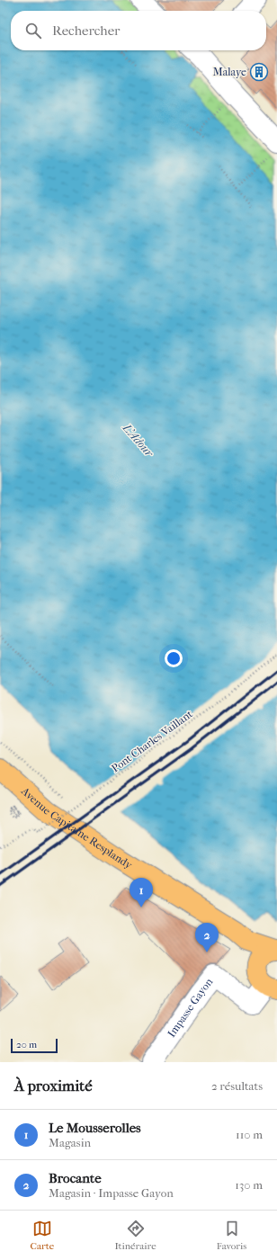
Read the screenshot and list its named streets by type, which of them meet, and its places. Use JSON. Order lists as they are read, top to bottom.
{
  "streets": {
    "main road": ["Avenue Capitaine Resplandy"],
    "street": ["Impasse Gayon"],
    "path": ["Pont Charles Vaillant"]
  },
  "crossings": [
    ["Avenue Capitaine Resplandy", "Impasse Gayon"]
  ],
  "water": ["L'Adour"],
  "places": {
    "building": ["Malaye"]
  },
  "scale_bar": "20 m",
  "page": {
    "search": "Rechercher",
    "pins": ["1", "2"],
    "scale": "20 m",
    "heading": ["À proximité", "2 résultats"],
    "list": [
      {
        "mark": "1",
        "name": "Le Mousserolles",
        "note": "Magasin",
        "value": "110 m"
      },
      {
        "mark": "2",
        "name": "Brocante",
        "note": "Magasin · Impasse Gayon",
        "value": "130 m"
      }
    ],
    "nav": ["Carte", "Itinéraire", "Favoris"]
  }
}
